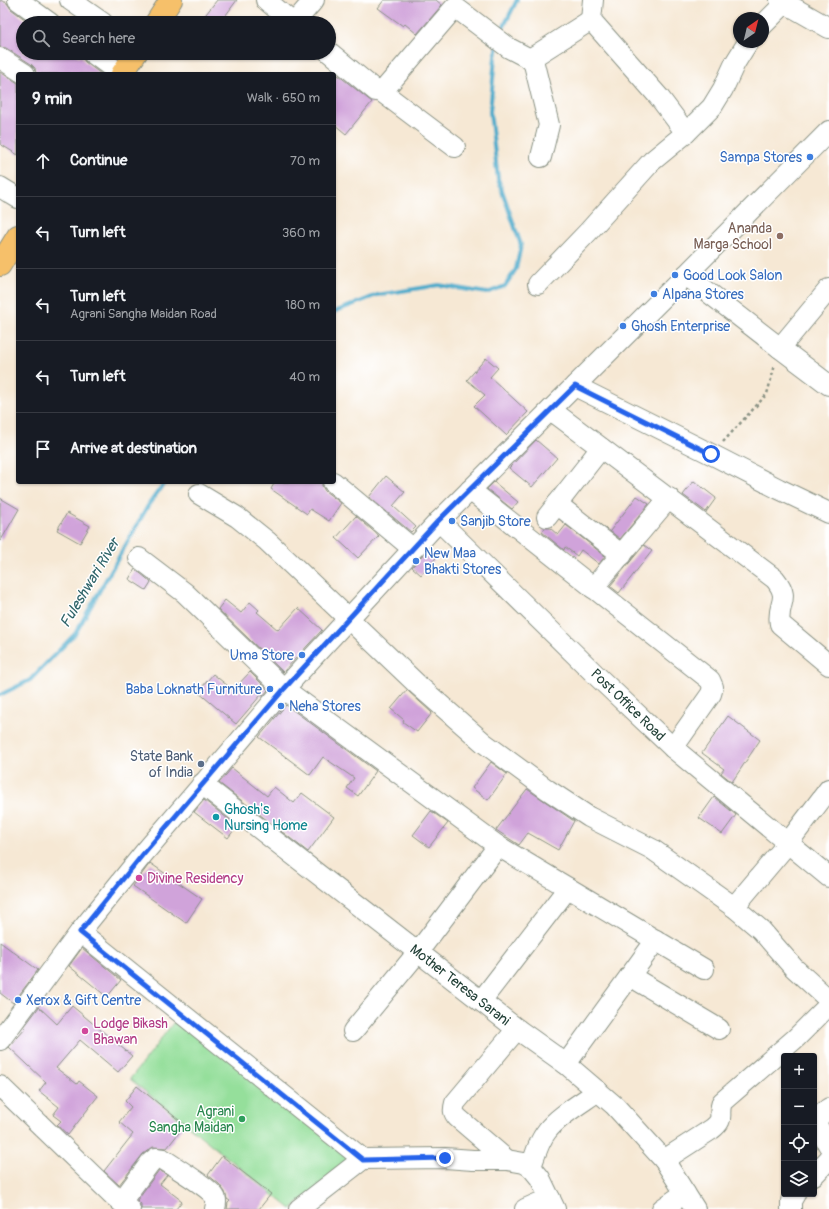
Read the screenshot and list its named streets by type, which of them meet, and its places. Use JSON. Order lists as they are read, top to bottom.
{
  "streets": {
    "street": ["Post Office Road", "Mother Teresa Sarani"]
  },
  "water": ["Fuleshwari River"],
  "places": [
    "Sampa Stores",
    "Ananda Marga School",
    "Good Look Salon",
    "Alpana Stores",
    "Ghosh Enterprise",
    "Sanjib Store",
    "New Maa Bhakti Stores",
    "Uma Store",
    "Baba Loknath Furniture",
    "Neha Stores",
    "State Bank of India",
    "Ghosh's Nursing Home",
    "Divine Residency",
    "Xerox & Gift Centre",
    "Lodge Bikash Bhawan",
    "Agrani Sangha Maidan"
  ],
  "north": "top right",
  "page": {
    "search": "Search here",
    "heading": ["9 min", "Walk · 650 m"],
    "list": [
      ["Continue", "70 m"],
      ["Turn left", "360 m"],
      ["Turn left", "Agrani Sangha Maidan Road", "180 m"],
      ["Turn left", "40 m"],
      "Arrive at destination"
    ],
    "map_buttons": ["+", "−"]
  }
}
